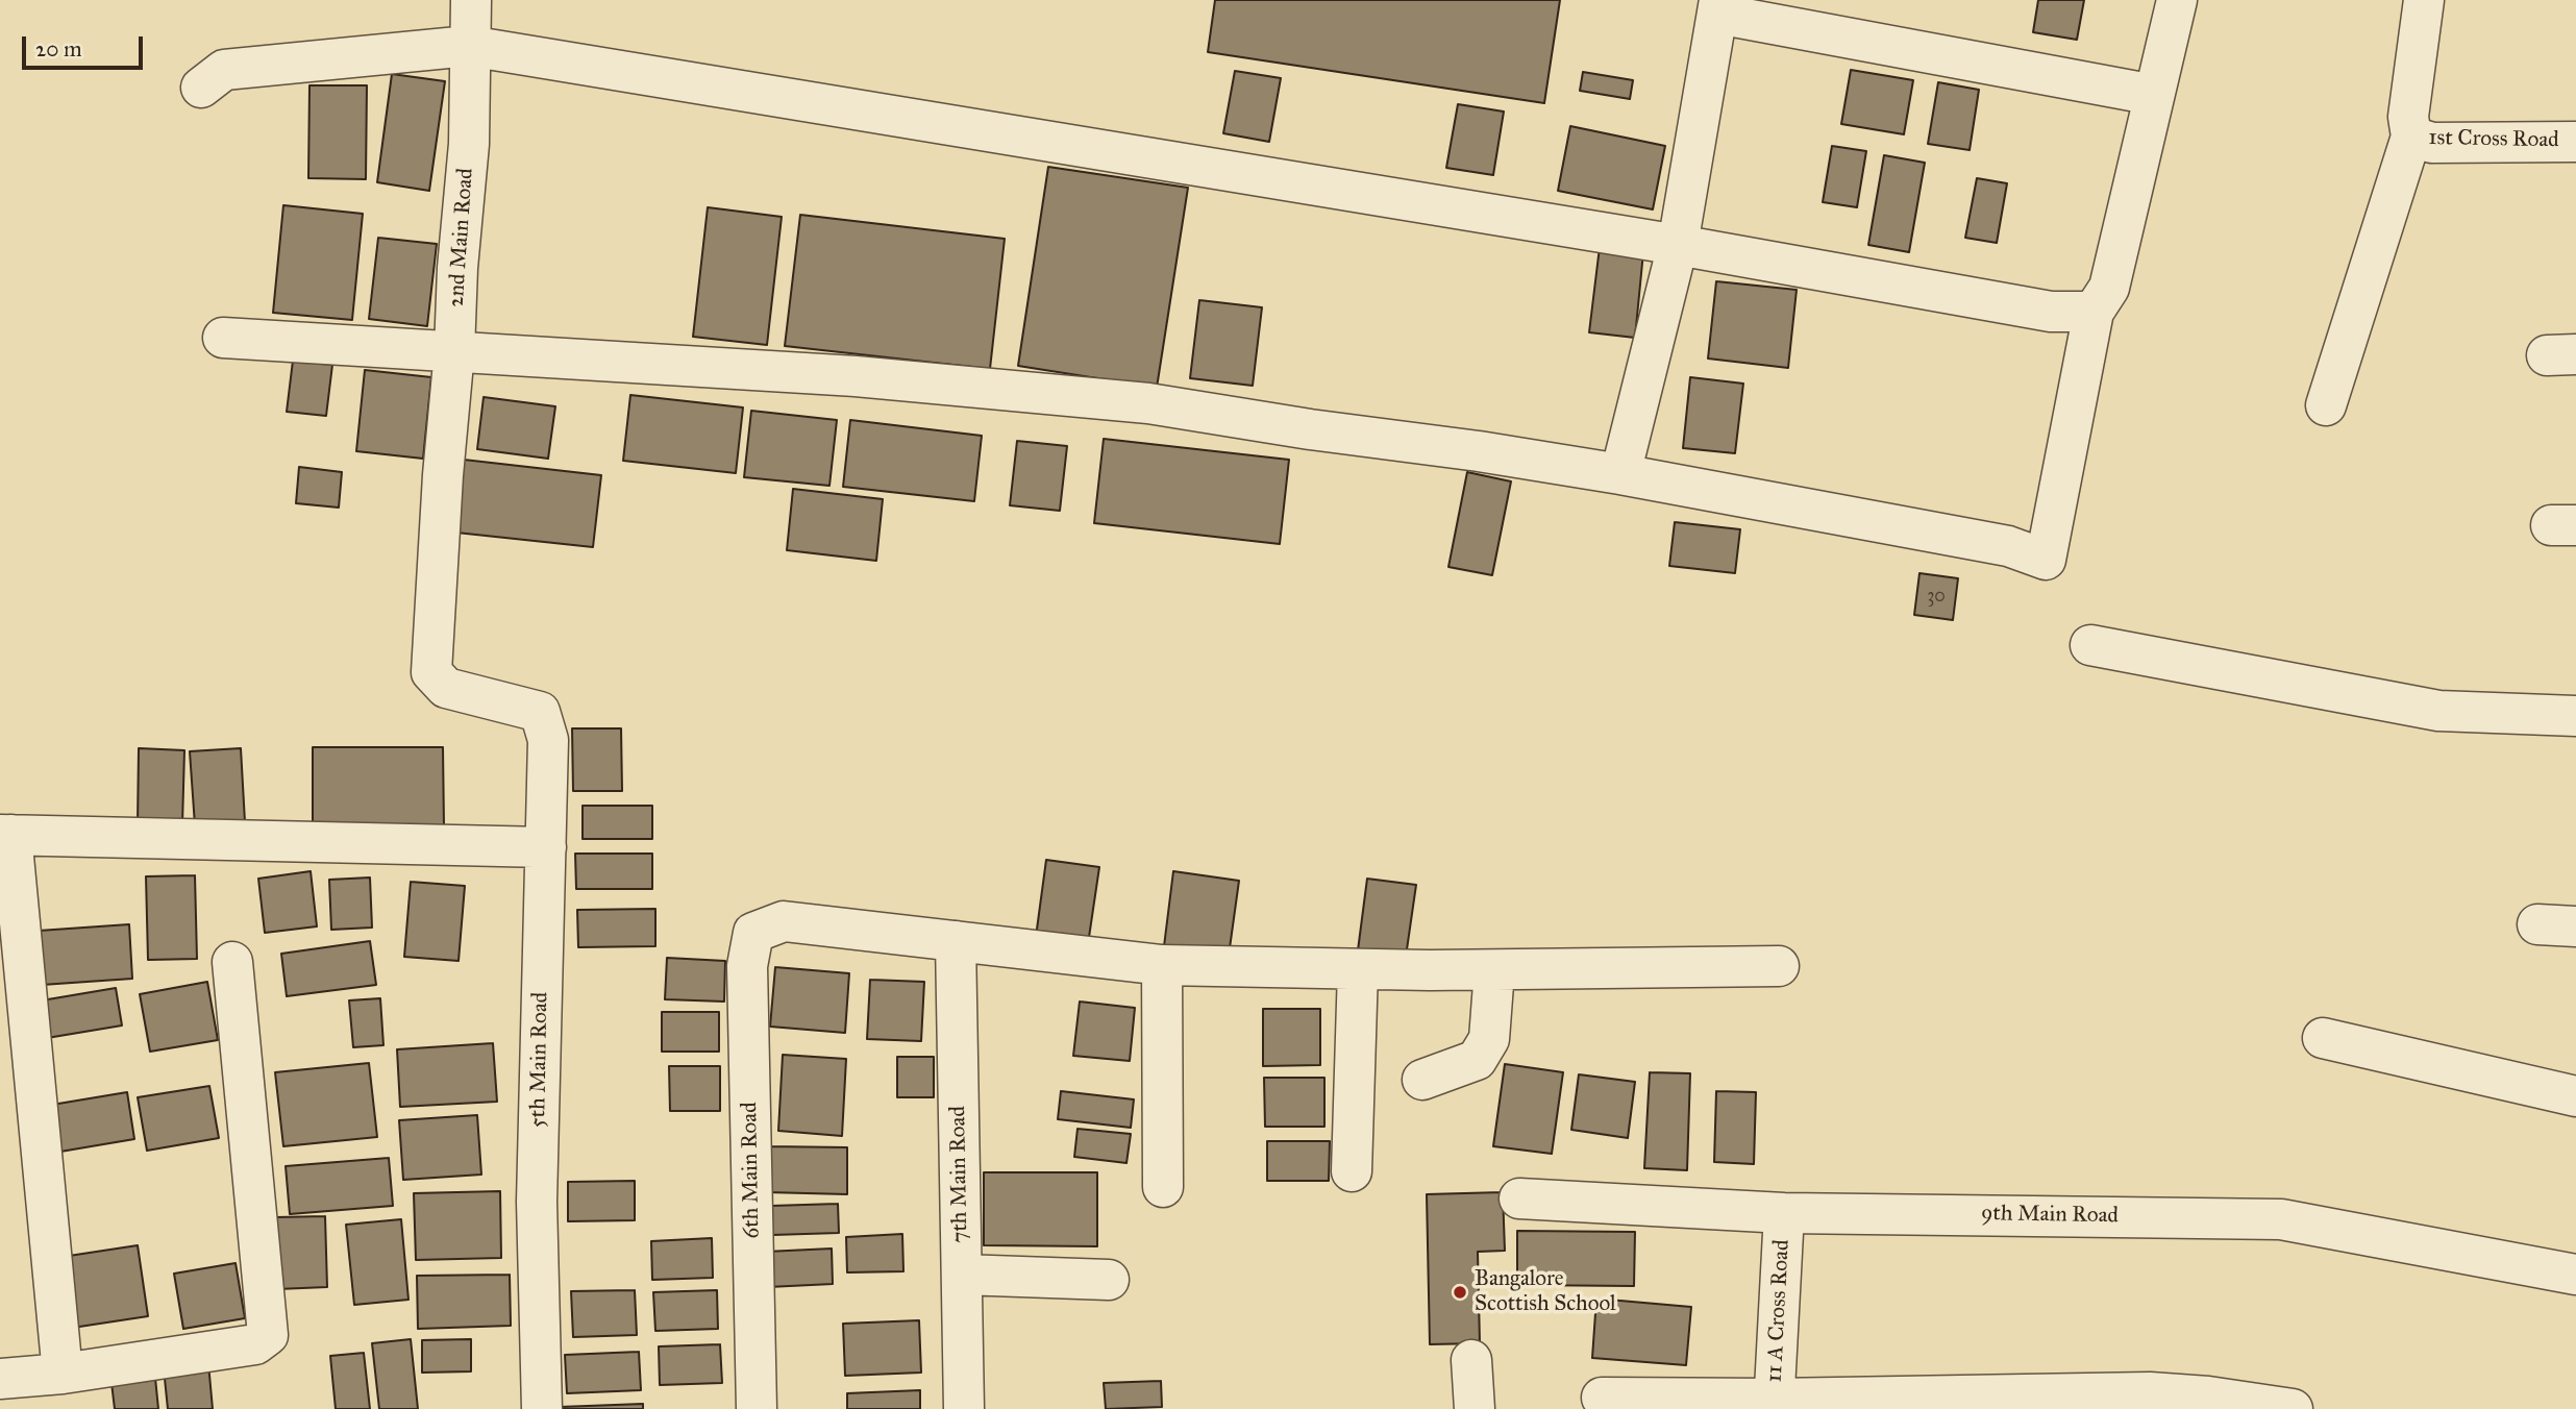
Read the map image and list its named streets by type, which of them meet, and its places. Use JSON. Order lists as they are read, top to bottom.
{
  "streets": {
    "street": [
      "1st Cross Road",
      "2nd Main Road",
      "5th Main Road",
      "6th Main Road",
      "7th Main Road",
      "9th Main Road",
      "11 A Cross Road"
    ]
  },
  "crossings": [
    ["2nd Main Road", "5th Main Road"],
    ["6th Main Road", "7th Main Road"],
    ["9th Main Road", "11 A Cross Road"]
  ],
  "places": ["Bangalore Scottish School"],
  "house_numbers": ["30"],
  "scale_bar": "20 m"
}
